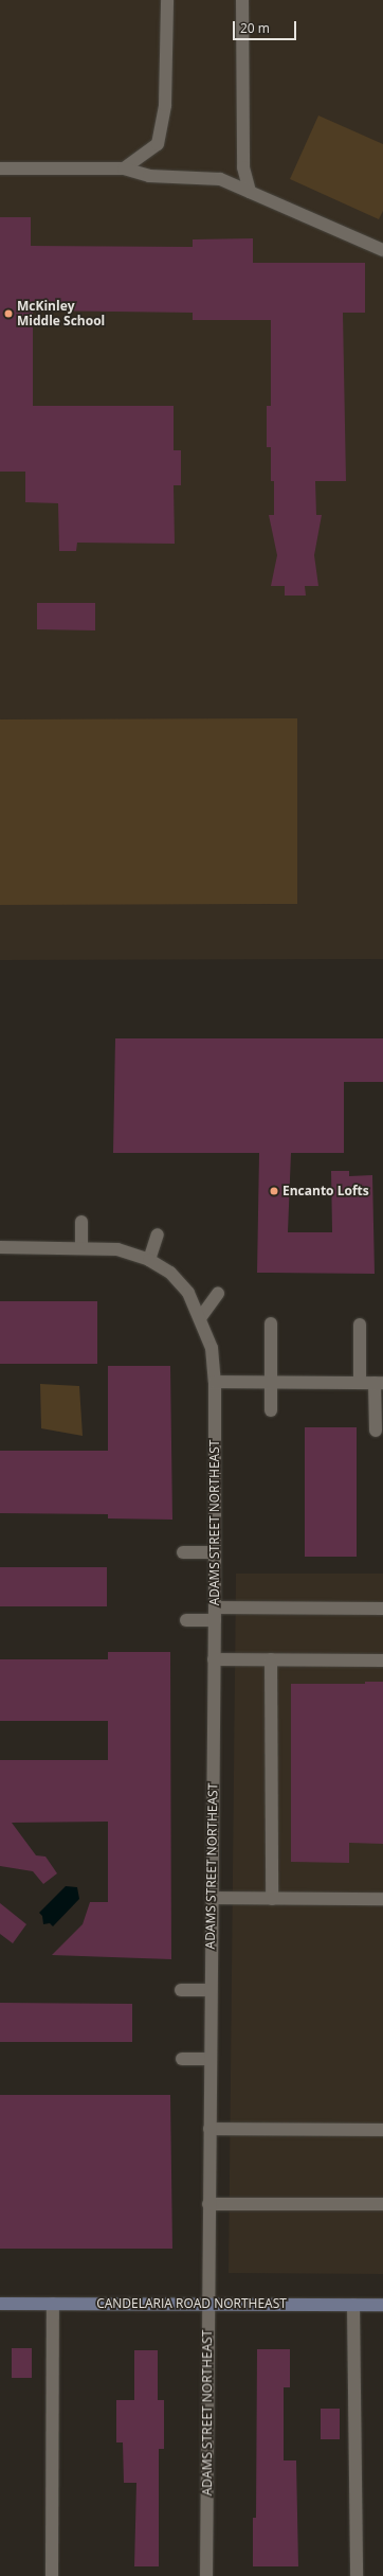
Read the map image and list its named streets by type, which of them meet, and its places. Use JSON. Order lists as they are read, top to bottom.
{
  "streets": {
    "main road": ["CANDELARIA ROAD NORTHEAST"],
    "street": ["ADAMS STREET NORTHEAST"]
  },
  "crossings": [
    ["ADAMS STREET NORTHEAST", "CANDELARIA ROAD NORTHEAST"]
  ],
  "places": ["McKinley Middle School", "Encanto Lofts"],
  "scale_bar": "20 m"
}
